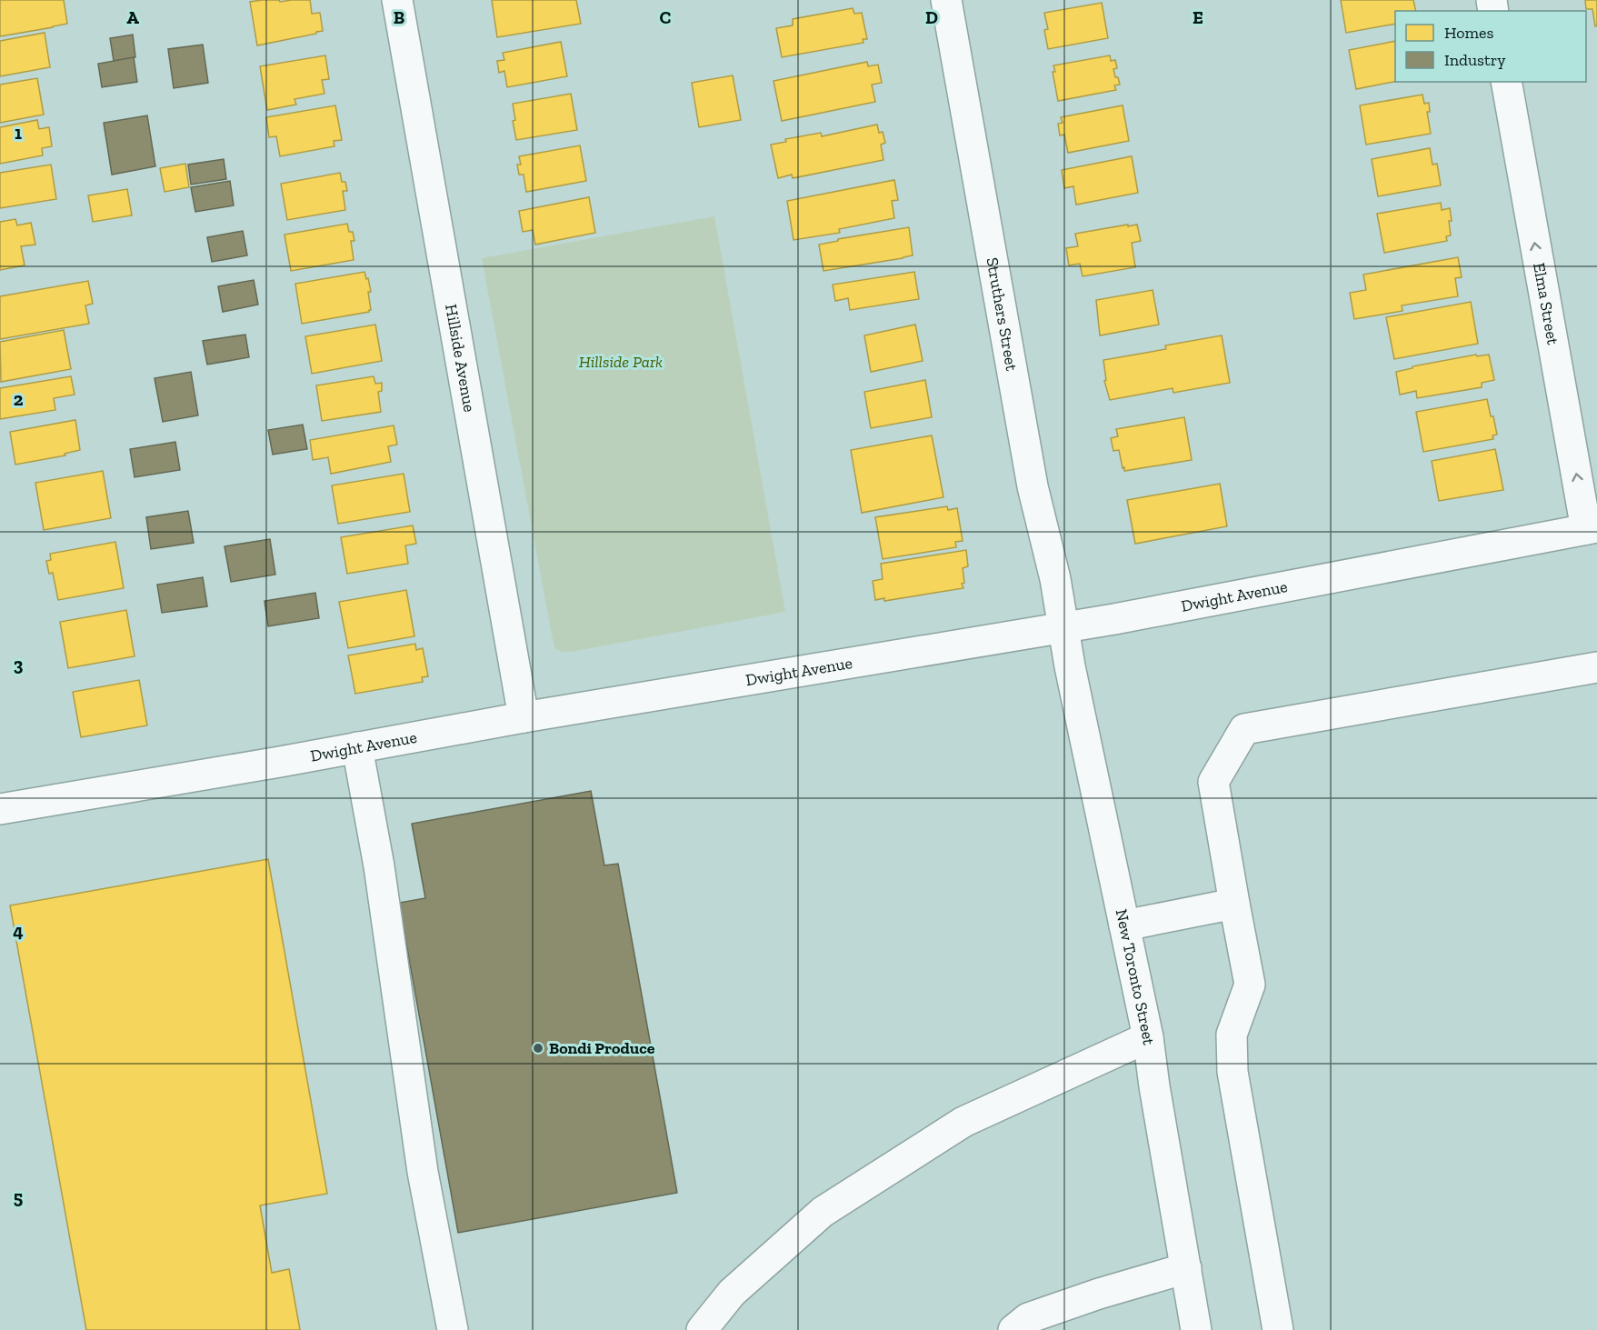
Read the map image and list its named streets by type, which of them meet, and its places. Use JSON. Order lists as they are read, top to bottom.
{
  "streets": {
    "street": [
      "Elma Street",
      "Struthers Street",
      "Hillside Avenue",
      "Dwight Avenue",
      "New Toronto Street"
    ]
  },
  "crossings": [
    ["Elma Street", "Dwight Avenue"],
    ["Struthers Street", "Dwight Avenue"],
    ["Struthers Street", "New Toronto Street"],
    ["Hillside Avenue", "Dwight Avenue"],
    ["Dwight Avenue", "New Toronto Street"]
  ],
  "one_way": ["Elma Street"],
  "parks": ["Hillside Park"],
  "places": ["Bondi Produce"],
  "legend": ["Homes", "Industry"],
  "grid": {
    "columns": [
      "A",
      "B",
      "C",
      "D",
      "E"
    ],
    "rows": [
      "1",
      "2",
      "3",
      "4",
      "5"
    ]
  }
}
